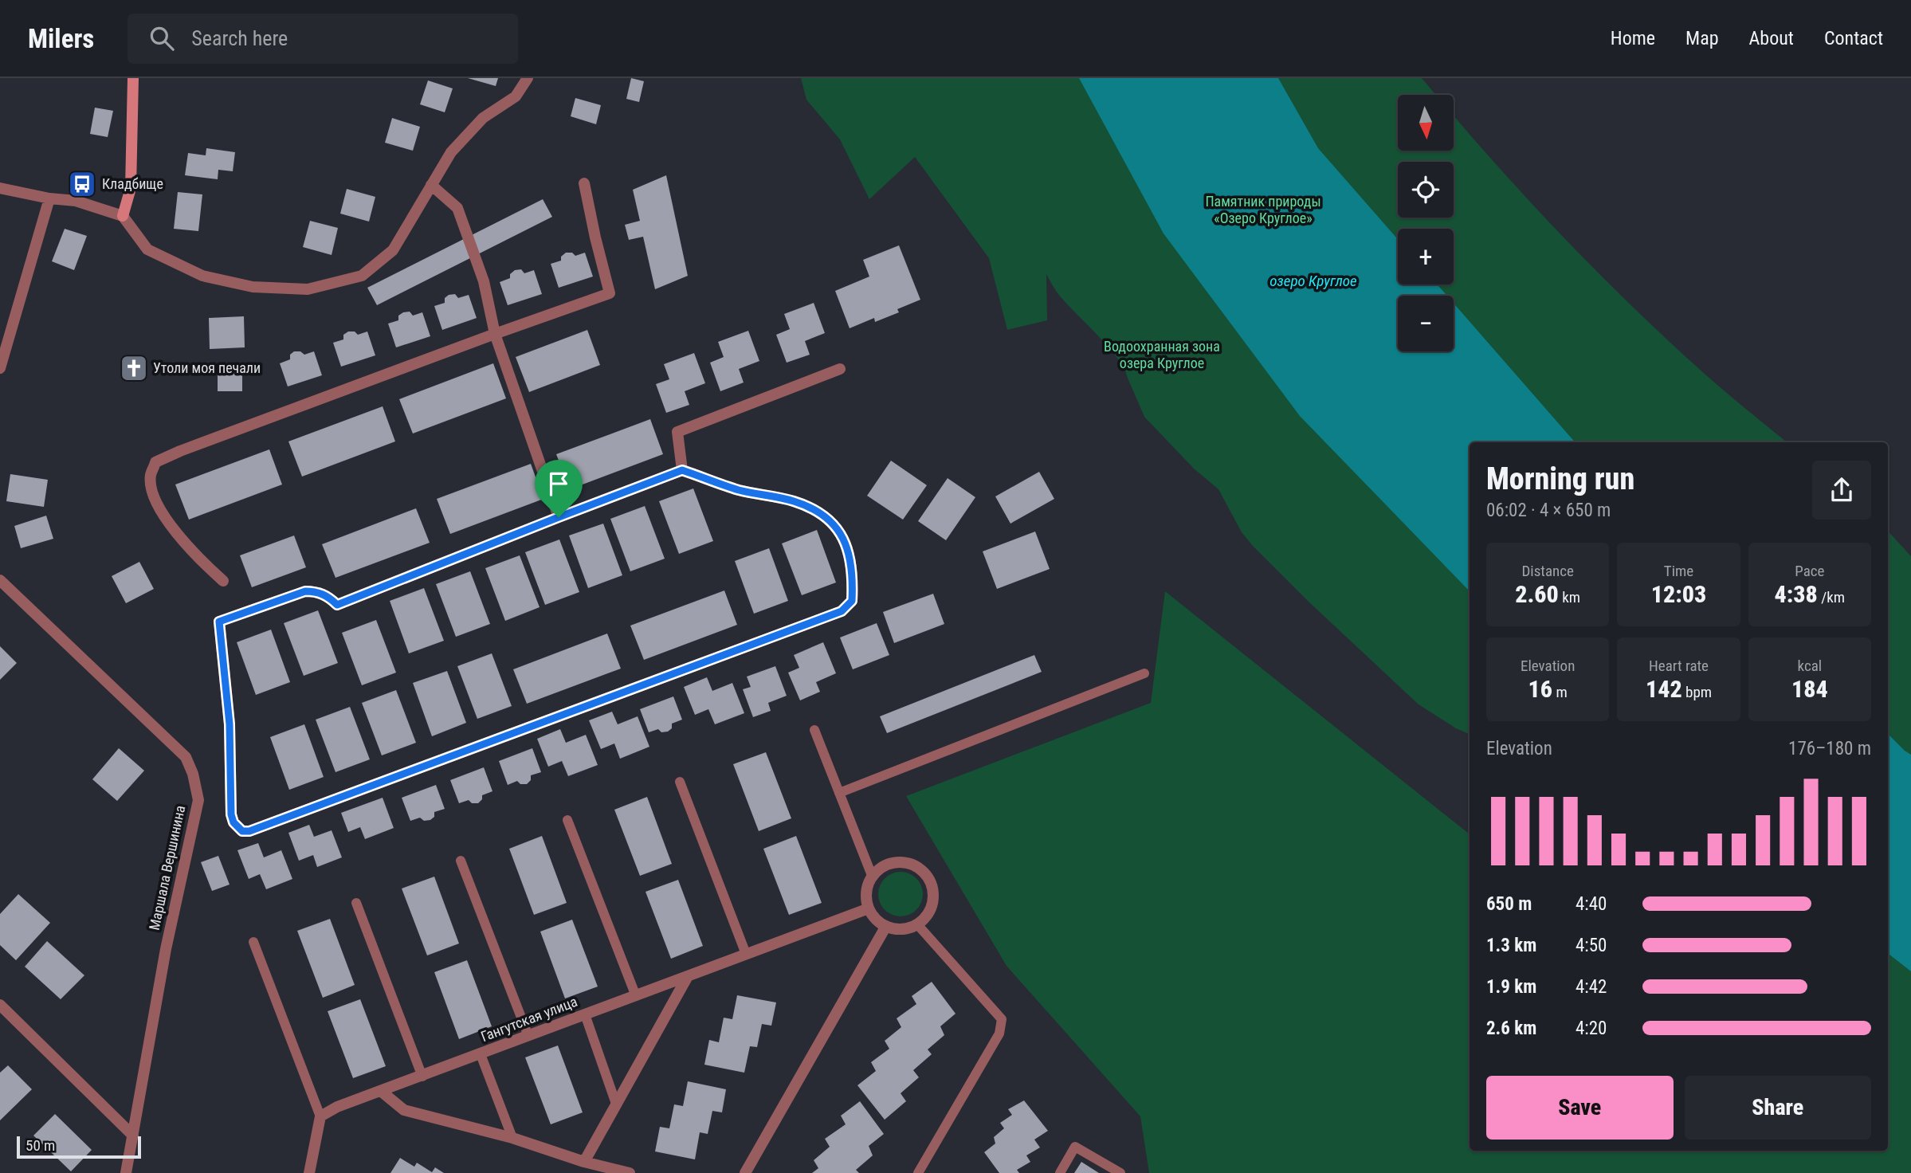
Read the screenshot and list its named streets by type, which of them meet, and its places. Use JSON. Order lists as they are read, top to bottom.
{
  "streets": {
    "street": ["Маршала Вершинина", "Гангутская улица"]
  },
  "water": ["озеро Круглое"],
  "parks": ["Памятник природы «Озеро Круглое»", "Водоохранная зона озера Круглое"],
  "places": {
    "bus stop": ["Кладбище"],
    "church": ["Утоли моя печали"]
  },
  "scale_bar": "50 m",
  "north": "bottom",
  "page": {
    "header": "Milers",
    "search": "Search here",
    "nav": [
      "Home",
      "Map",
      "About",
      "Contact"
    ],
    "map_buttons": ["+", "−"],
    "heading": ["Morning run", "06:02 · 4 × 650 m"],
    "stats": [
      ["Distance", "2.60 km"],
      ["Time", "12:03"],
      ["Pace", "4:38 /km"],
      ["Elevation", "16 m"],
      ["Heart rate", "142 bpm"],
      ["kcal", "184"]
    ],
    "chart": ["Elevation", "176–180 m"],
    "list": [
      {
        "name": "650 m",
        "note": "4:40"
      },
      {
        "name": "1.3 km",
        "note": "4:50"
      },
      {
        "name": "1.9 km",
        "note": "4:42"
      },
      {
        "name": "2.6 km",
        "note": "4:20"
      }
    ],
    "buttons": ["Save", "Share"],
    "scale": "50 m"
  }
}
